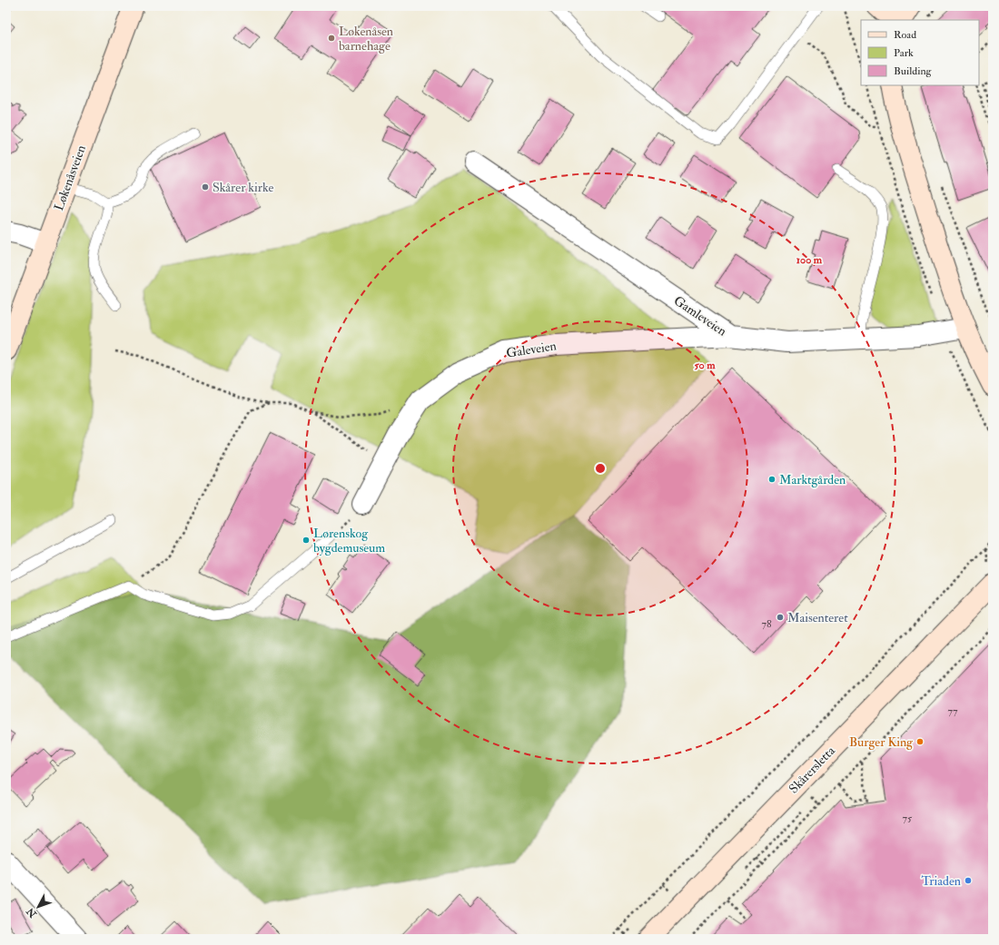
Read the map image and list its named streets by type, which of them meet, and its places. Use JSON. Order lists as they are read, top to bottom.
{
  "streets": {
    "street": [
      "Løkenåsveien",
      "Gamleveien",
      "Galeveien",
      "Skårersletta"
    ]
  },
  "crossings": [
    ["Gamleveien", "Galeveien"]
  ],
  "places": [
    "Løkenåsen barnehage",
    "Skårer kirke",
    "Marktgården",
    "Lørenskog bygdemuseum",
    "Maisenteret",
    "Burger King",
    "Triaden"
  ],
  "house_numbers": ["78", "77", "75"],
  "legend": ["Road", "Park", "Building"],
  "north": "bottom left",
  "rings": ["100 m", "50 m"]
}
